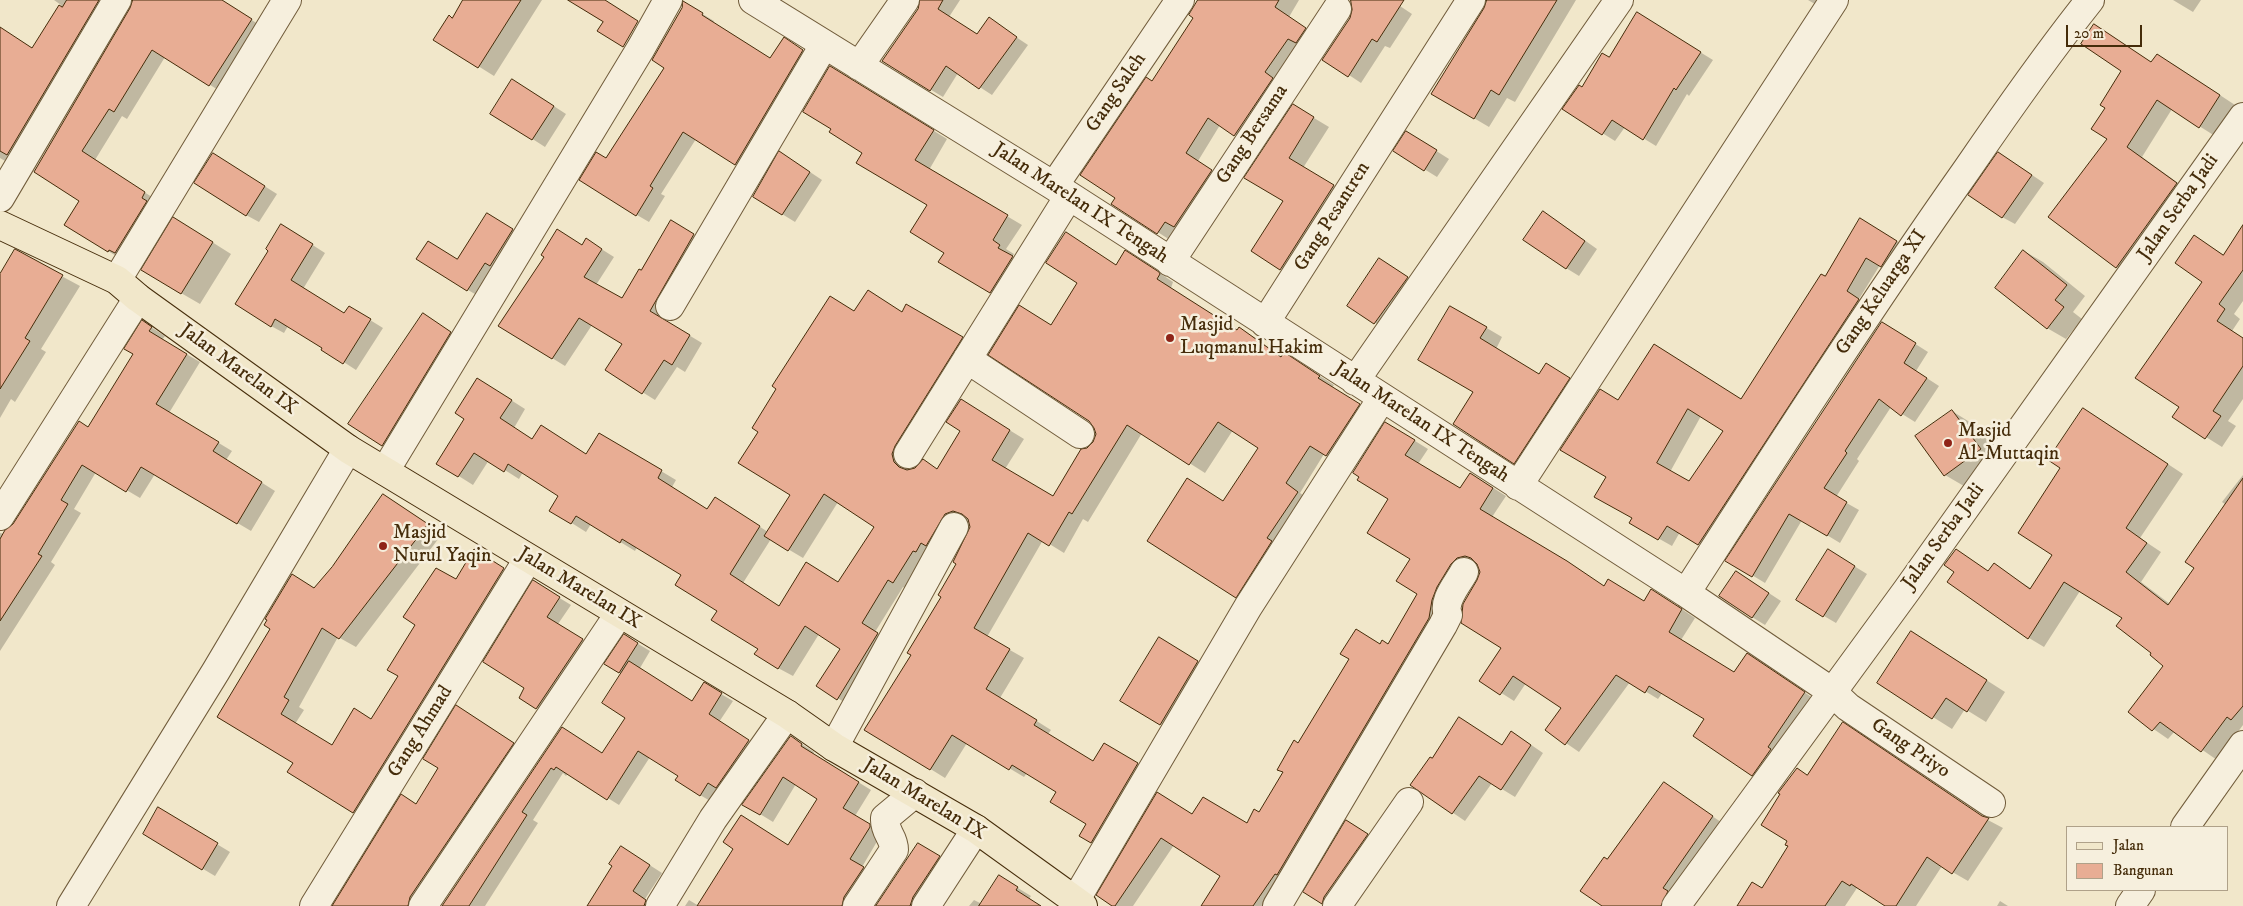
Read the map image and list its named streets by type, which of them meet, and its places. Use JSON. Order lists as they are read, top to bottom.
{
  "streets": {
    "main road": ["Jalan Marelan IX"],
    "street": [
      "Gang Saleh",
      "Gang Bersama",
      "Jalan Marelan IX Tengah",
      "Jalan Serba Jadi",
      "Gang Pesantren",
      "Gang Keluarga XI",
      "Gang Ahmad",
      "Gang Priyo"
    ]
  },
  "crossings": [
    ["Gang Saleh", "Jalan Marelan IX Tengah"],
    ["Gang Bersama", "Jalan Marelan IX Tengah"],
    ["Jalan Marelan IX Tengah", "Jalan Serba Jadi"],
    ["Jalan Marelan IX Tengah", "Gang Pesantren"],
    ["Jalan Marelan IX Tengah", "Gang Keluarga XI"],
    ["Jalan Marelan IX Tengah", "Gang Priyo"],
    ["Jalan Serba Jadi", "Gang Priyo"],
    ["Jalan Marelan IX", "Gang Ahmad"]
  ],
  "places": ["Masjid Luqmanul Hakim", "Masjid Al-Muttaqin", "Masjid Nurul Yaqin"],
  "legend": ["Jalan", "Bangunan"],
  "scale_bar": "20 m"
}
